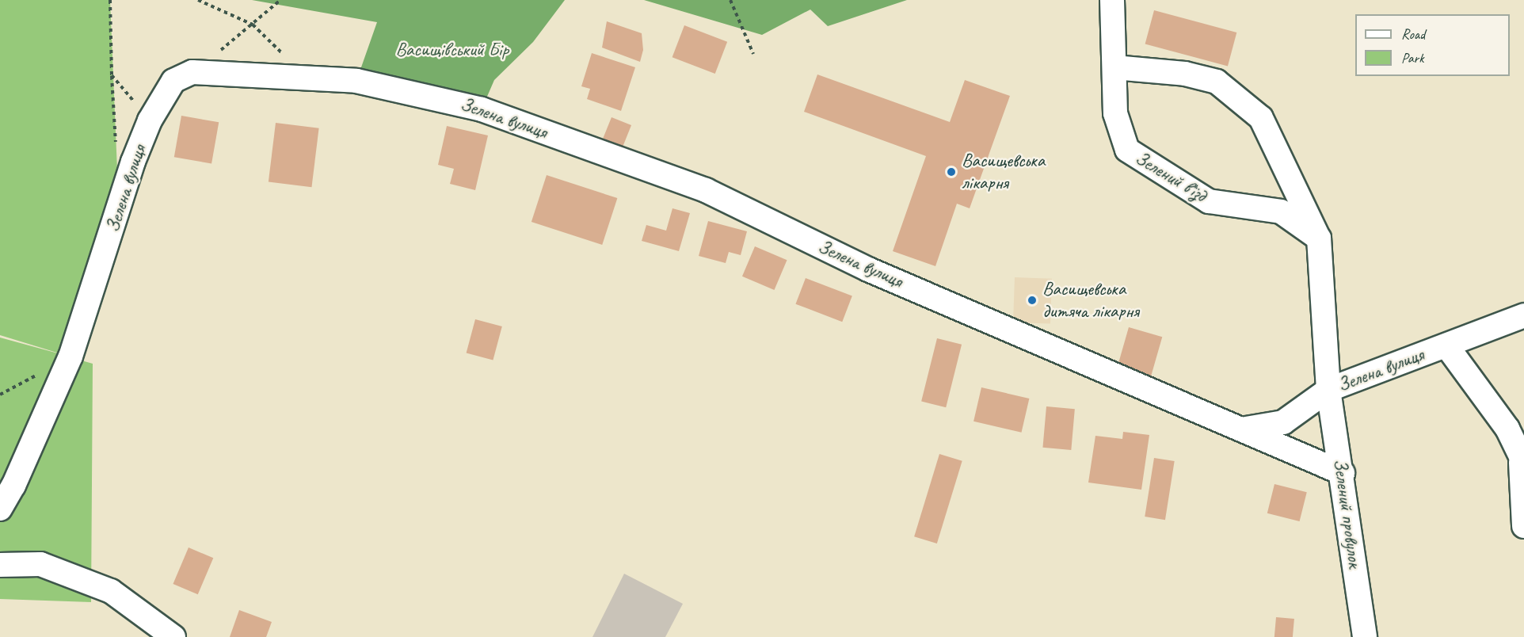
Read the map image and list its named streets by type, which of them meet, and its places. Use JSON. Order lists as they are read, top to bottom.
{
  "streets": {
    "street": ["Зелена вулиця", "Зелений в'їзд", "Зелений провулок"]
  },
  "crossings": [
    ["Зелена вулиця", "Зелений провулок"]
  ],
  "parks": ["Васищівський Бір"],
  "places": ["Васищевська лікарня", "Васищевська дитяча лікарня"],
  "legend": ["Road", "Park"]
}
